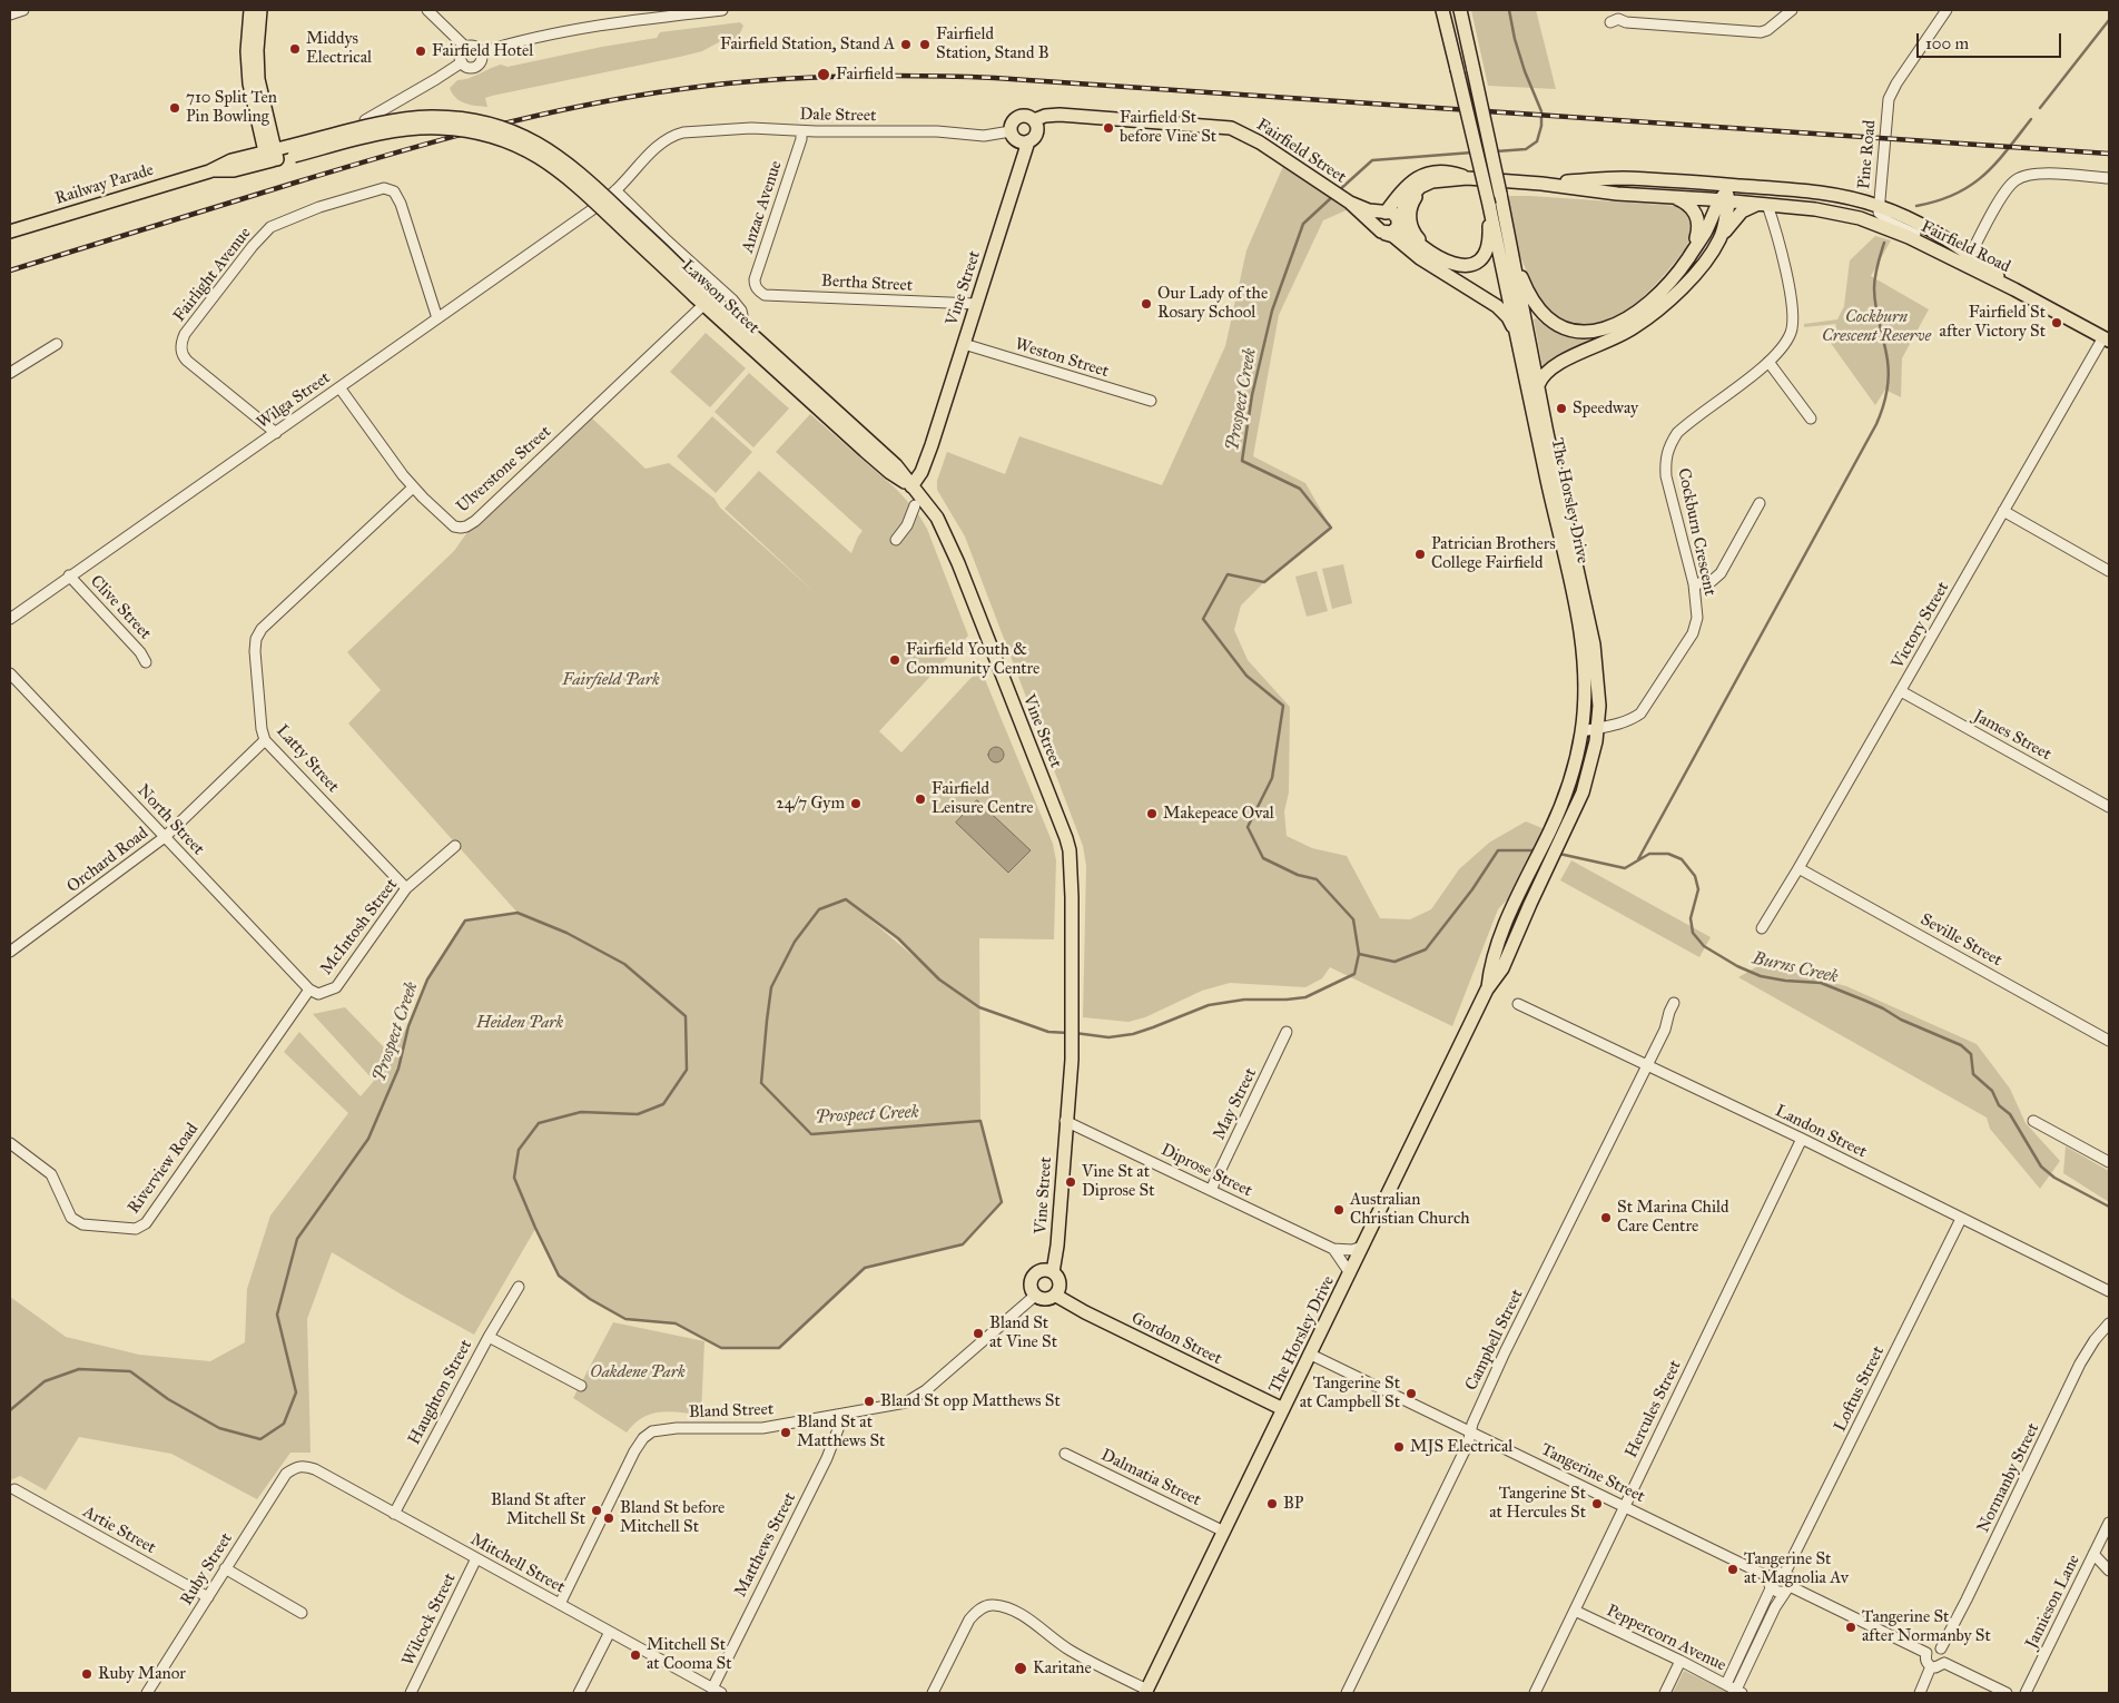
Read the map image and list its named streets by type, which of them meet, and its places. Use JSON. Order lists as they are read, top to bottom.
{
  "streets": {
    "main road": [
      "Fairfield Street",
      "Railway Parade",
      "Fairfield Road",
      "Vine Street",
      "Lawson Street",
      "The Horsley Drive",
      "Gordon Street"
    ],
    "street": [
      "Dale Street",
      "Pine Road",
      "Anzac Avenue",
      "Fairlight Avenue",
      "Bertha Street",
      "Weston Street",
      "Wilga Street",
      "Ulverstone Street",
      "Cockburn Crescent",
      "Clive Street",
      "Victory Street",
      "James Street",
      "Latty Street",
      "North Street",
      "Orchard Road",
      "McIntosh Street",
      "Seville Street",
      "May Street",
      "Landon Street",
      "Riverview Road",
      "Diprose Street",
      "Campbell Street",
      "Loftus Street",
      "Haughton Street",
      "Hercules Street",
      "Bland Street",
      "Tangerine Street",
      "Dalmatia Street",
      "Normanby Street",
      "Artie Street",
      "Matthews Street",
      "Mitchell Street",
      "Ruby Street",
      "Jamieson Lane",
      "Wilcock Street",
      "Peppercorn Avenue"
    ]
  },
  "crossings": [
    ["Dale Street", "Fairfield Street"],
    ["Dale Street", "Anzac Avenue"],
    ["Dale Street", "Vine Street"],
    ["Dale Street", "Lawson Street"],
    ["Fairfield Street", "Vine Street"],
    ["Fairfield Street", "The Horsley Drive"],
    ["Pine Road", "Fairfield Road"],
    ["Railway Parade", "Lawson Street"],
    ["Anzac Avenue", "Bertha Street"],
    ["Fairfield Road", "Cockburn Crescent"],
    ["Fairlight Avenue", "Wilga Street"],
    ["Bertha Street", "Vine Street"],
    ["Vine Street", "Lawson Street"],
    ["Vine Street", "Weston Street"],
    ["Vine Street", "Diprose Street"],
    ["Vine Street", "Gordon Street"],
    ["Vine Street", "Bland Street"],
    ["Lawson Street", "Ulverstone Street"],
    ["Wilga Street", "Ulverstone Street"],
    ["Wilga Street", "Clive Street"],
    ["Ulverstone Street", "Latty Street"],
    ["The Horsley Drive", "Cockburn Crescent"],
    ["The Horsley Drive", "Diprose Street"],
    ["The Horsley Drive", "Gordon Street"],
    ["The Horsley Drive", "Tangerine Street"],
    ["The Horsley Drive", "Dalmatia Street"],
    ["Victory Street", "James Street"],
    ["Victory Street", "Seville Street"],
    ["Latty Street", "Orchard Road"],
    ["Latty Street", "McIntosh Street"],
    ["North Street", "Orchard Road"],
    ["North Street", "McIntosh Street"],
    ["North Street", "Riverview Road"],
    ["McIntosh Street", "Riverview Road"],
    ["May Street", "Diprose Street"],
    ["Landon Street", "Campbell Street"],
    ["Landon Street", "Loftus Street"],
    ["Landon Street", "Hercules Street"],
    ["Gordon Street", "Bland Street"],
    ["Campbell Street", "Tangerine Street"],
    ["Loftus Street", "Tangerine Street"],
    ["Haughton Street", "Mitchell Street"],
    ["Hercules Street", "Tangerine Street"],
    ["Hercules Street", "Peppercorn Avenue"],
    ["Bland Street", "Matthews Street"],
    ["Bland Street", "Mitchell Street"],
    ["Artie Street", "Ruby Street"],
    ["Matthews Street", "Mitchell Street"],
    ["Mitchell Street", "Ruby Street"],
    ["Mitchell Street", "Wilcock Street"]
  ],
  "water": ["Prospect Creek", "Burns Creek"],
  "parks": [
    "Cockburn Crescent Reserve",
    "Fairfield Park",
    "Heiden Park",
    "Oakdene Park"
  ],
  "places": [
    "Fairfield Station, Stand A",
    "Fairfield Station, Stand B",
    "Middys Electrical",
    "Fairfield Hotel",
    "Fairfield",
    "710 Split Ten Pin Bowling",
    "Fairfield St before Vine St",
    "Our Lady of the Rosary School",
    "Fairfield St after Victory St",
    "Speedway",
    "Patrician Brothers College Fairfield",
    "Fairfield Youth & Community Centre",
    "Fairfield Leisure Centre",
    "24/7 Gym",
    "Makepeace Oval",
    "Vine St at Diprose St",
    "Australian Christian Church",
    "St Marina Child Care Centre",
    "Bland St at Vine St",
    "Tangerine St at Campbell St",
    "Bland St opp Matthews St",
    "Bland St at Matthews St",
    "MJS Electrical",
    "BP",
    "Tangerine St at Hercules St",
    "Bland St after Mitchell St",
    "Bland St before Mitchell St",
    "Tangerine St at Magnolia Av",
    "Tangerine St after Normanby St",
    "Mitchell St at Cooma St",
    "Karitane",
    "Ruby Manor"
  ],
  "scale_bar": "100 m"
}
